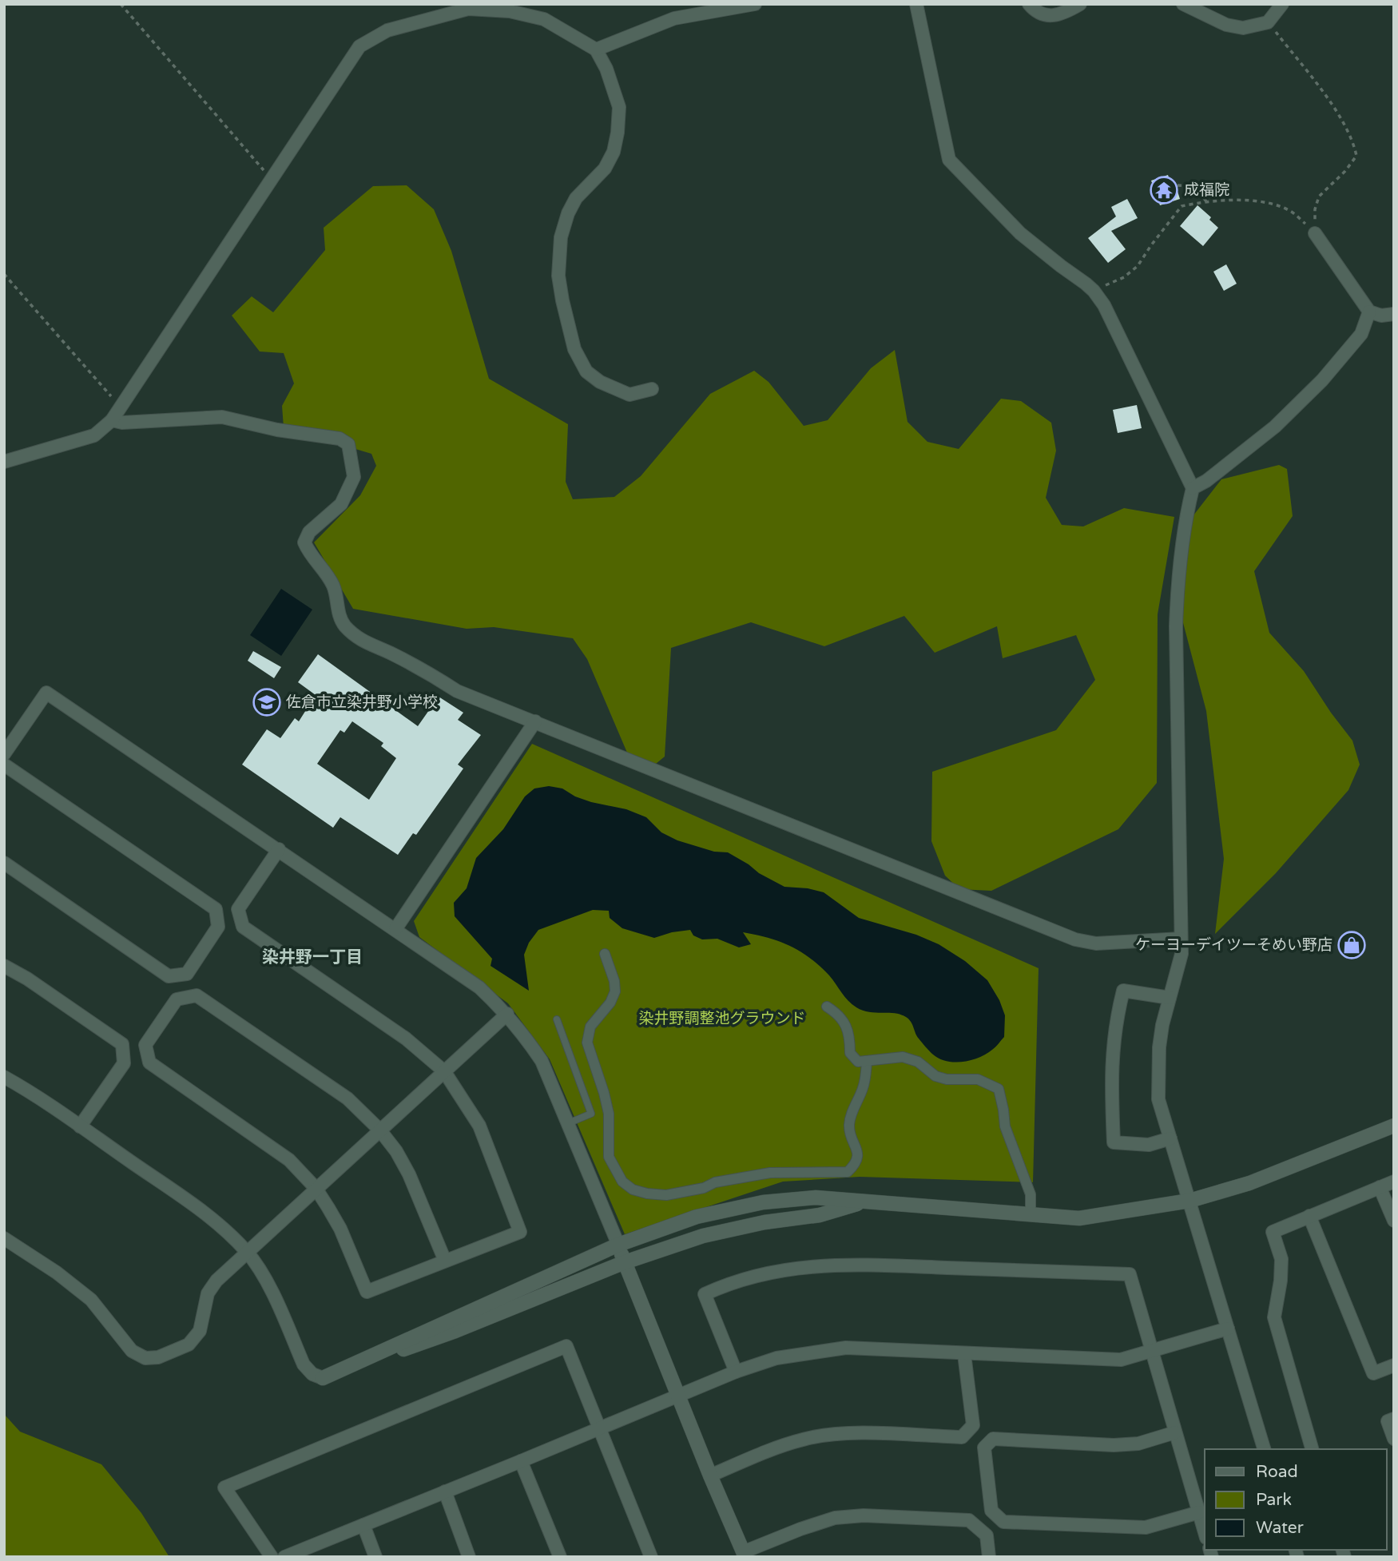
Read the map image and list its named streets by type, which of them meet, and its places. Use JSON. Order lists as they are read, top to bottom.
{
  "districts": ["染井野一丁目"],
  "parks": ["染井野調整池グラウンド"],
  "places": {
    "temple": ["成福院"],
    "school or university": ["佐倉市立染井野小学校"],
    "shop": ["ケーヨーデイツーそめい野店"]
  },
  "legend": ["Road", "Park", "Water"]
}
